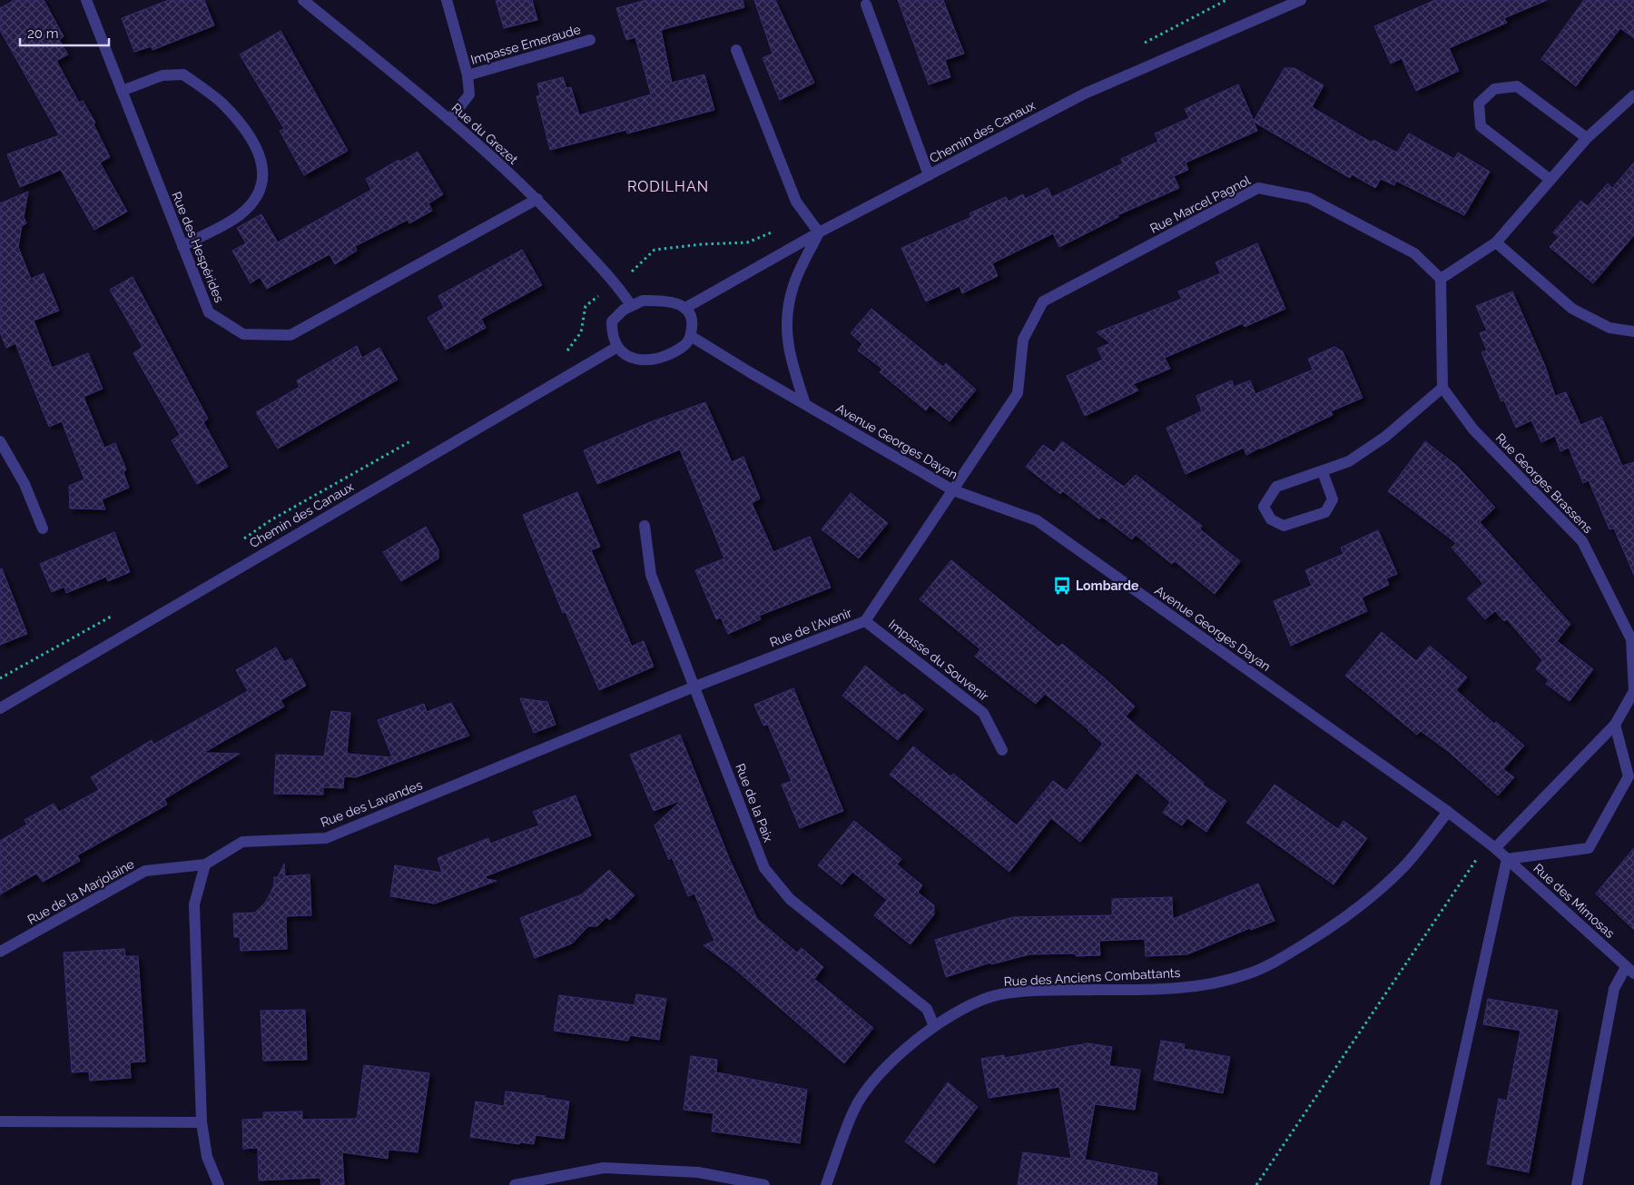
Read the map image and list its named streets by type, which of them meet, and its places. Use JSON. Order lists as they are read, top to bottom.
{
  "streets": {
    "street": [
      "Impasse Emeraude",
      "Chemin des Canaux",
      "Rue du Grezet",
      "Rue Marcel Pagnol",
      "Rue des Hespérides",
      "Avenue Georges Dayan",
      "Rue Georges Brassens",
      "Rue de l'Avenir",
      "Impasse du Souvenir",
      "Rue de la Paix",
      "Rue des Lavandes",
      "Rue de la Marjolaine",
      "Rue des Mimosas",
      "Rue des Anciens Combattants"
    ]
  },
  "crossings": [
    ["Chemin des Canaux", "Rue du Grezet"],
    ["Chemin des Canaux", "Avenue Georges Dayan"],
    ["Rue du Grezet", "Rue des Hespérides"],
    ["Rue du Grezet", "Avenue Georges Dayan"],
    ["Rue Marcel Pagnol", "Avenue Georges Dayan"],
    ["Rue Marcel Pagnol", "Rue de l'Avenir"],
    ["Avenue Georges Dayan", "Rue Georges Brassens"],
    ["Avenue Georges Dayan", "Rue de l'Avenir"],
    ["Avenue Georges Dayan", "Rue des Mimosas"],
    ["Avenue Georges Dayan", "Rue des Anciens Combattants"],
    ["Rue Georges Brassens", "Rue des Mimosas"],
    ["Rue de l'Avenir", "Impasse du Souvenir"],
    ["Rue de l'Avenir", "Rue de la Paix"],
    ["Rue de l'Avenir", "Rue des Lavandes"],
    ["Rue de la Paix", "Rue des Lavandes"],
    ["Rue de la Paix", "Rue des Anciens Combattants"],
    ["Rue des Lavandes", "Rue de la Marjolaine"]
  ],
  "districts": ["RODILHAN"],
  "places": {
    "bus stop": ["Lombarde"]
  },
  "scale_bar": "20 m"
}
